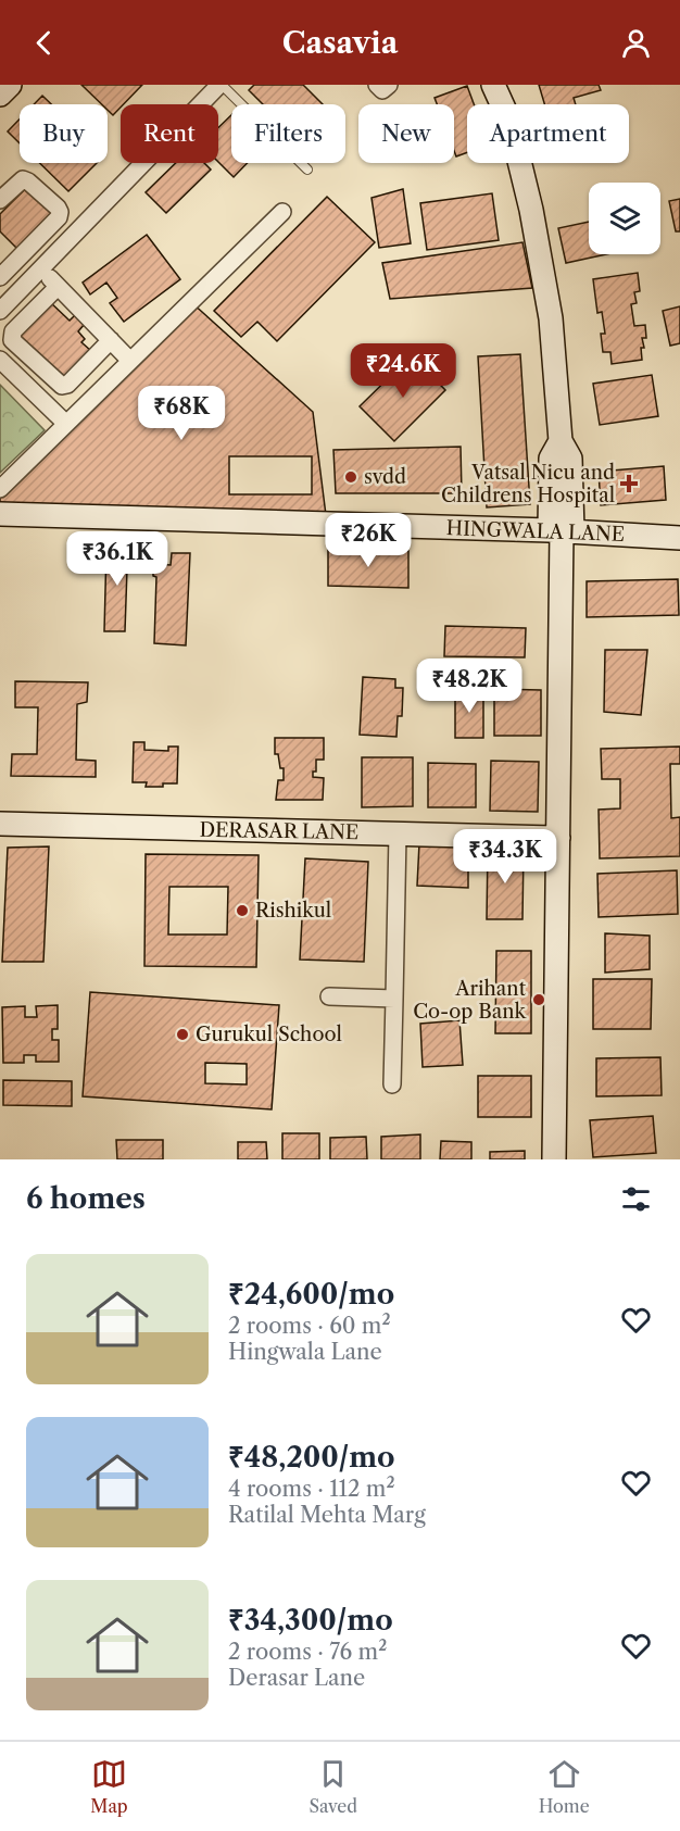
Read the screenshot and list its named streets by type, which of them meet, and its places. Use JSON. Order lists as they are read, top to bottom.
{
  "streets": {
    "street": ["HINGWALA LANE", "DERASAR LANE"]
  },
  "places": {
    "other": [
      "svdd",
      "Rishikul",
      "Arihant Co-op Bank",
      "Gurukul School"
    ],
    "health": ["Vatsal Nicu and Childrens Hospital"]
  },
  "page": {
    "header": "Casavia",
    "chip": [
      "Buy",
      "Rent",
      "Filters",
      "New",
      "Apartment"
    ],
    "price": [
      "₹24.6K",
      "₹68K",
      "₹26K",
      "₹36.1K",
      "₹48.2K",
      "₹34.3K"
    ],
    "heading": "6 homes",
    "list": [
      {
        "name": "₹24,600/mo",
        "note": "2 rooms · 60 m² · Hingwala Lane"
      },
      {
        "name": "₹48,200/mo",
        "note": "4 rooms · 112 m² · Ratilal Mehta Marg"
      },
      {
        "name": "₹34,300/mo",
        "note": "2 rooms · 76 m² · Derasar Lane"
      }
    ],
    "tabs": ["Map", "Saved", "Home"]
  }
}
